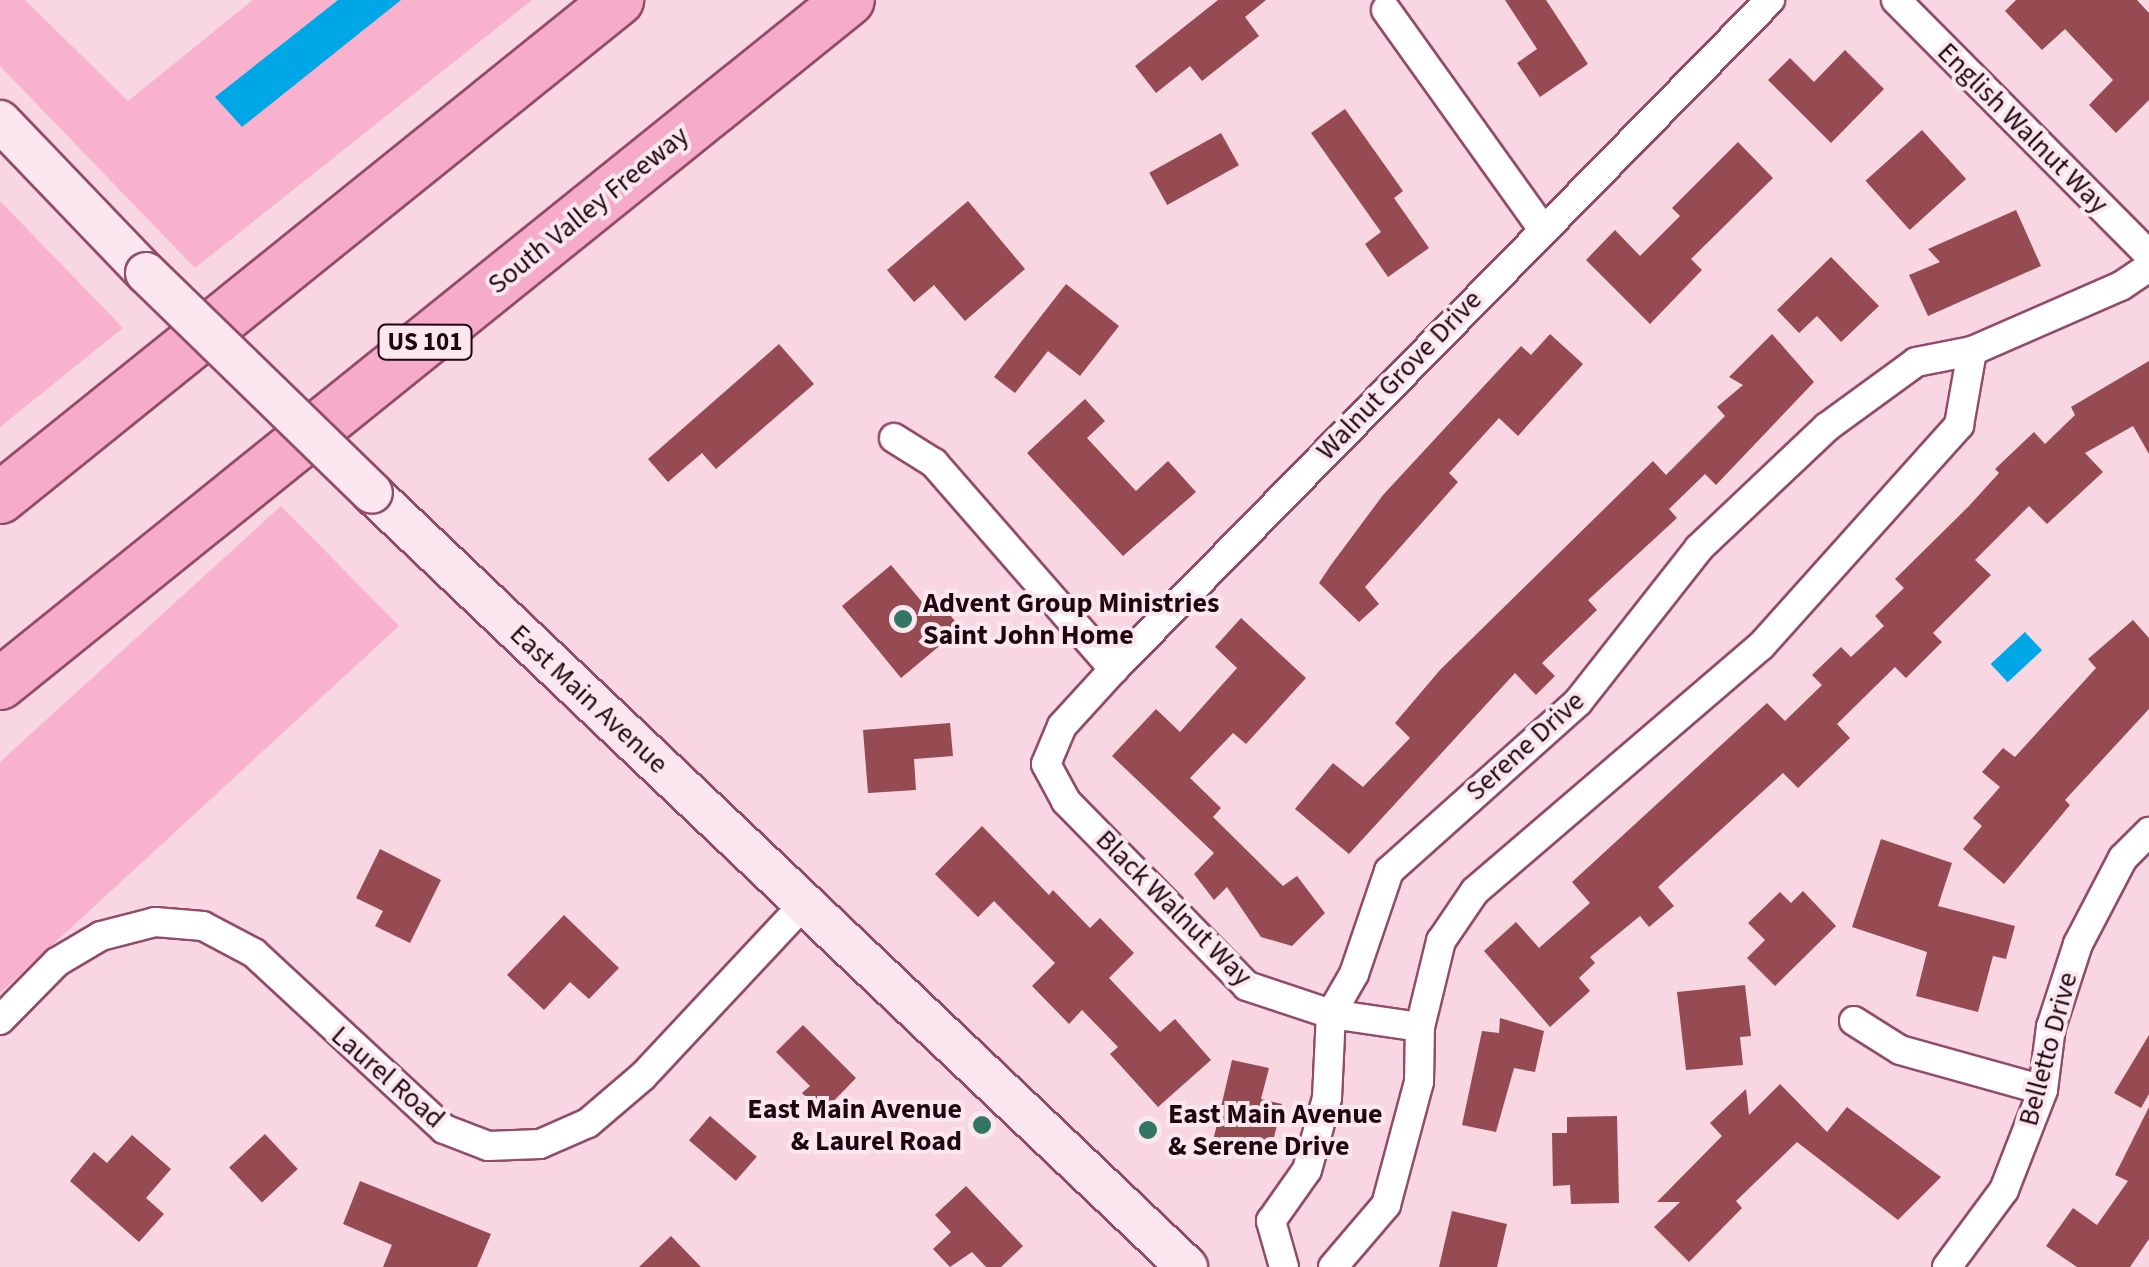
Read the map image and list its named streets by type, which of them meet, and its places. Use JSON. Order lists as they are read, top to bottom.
{
  "streets": {
    "highway": ["South Valley Freeway", "US 101"],
    "street": [
      "English Walnut Way",
      "Walnut Grove Drive",
      "East Main Avenue",
      "Serene Drive",
      "Black Walnut Way",
      "Belletto Drive",
      "Laurel Road"
    ]
  },
  "crossings": [
    ["Walnut Grove Drive", "Black Walnut Way"],
    ["East Main Avenue", "Laurel Road"],
    ["Serene Drive", "Black Walnut Way"]
  ],
  "places": ["Advent Group Ministries Saint John Home", "East Main Avenue & Laurel Road", "East Main Avenue & Serene Drive"]
}
